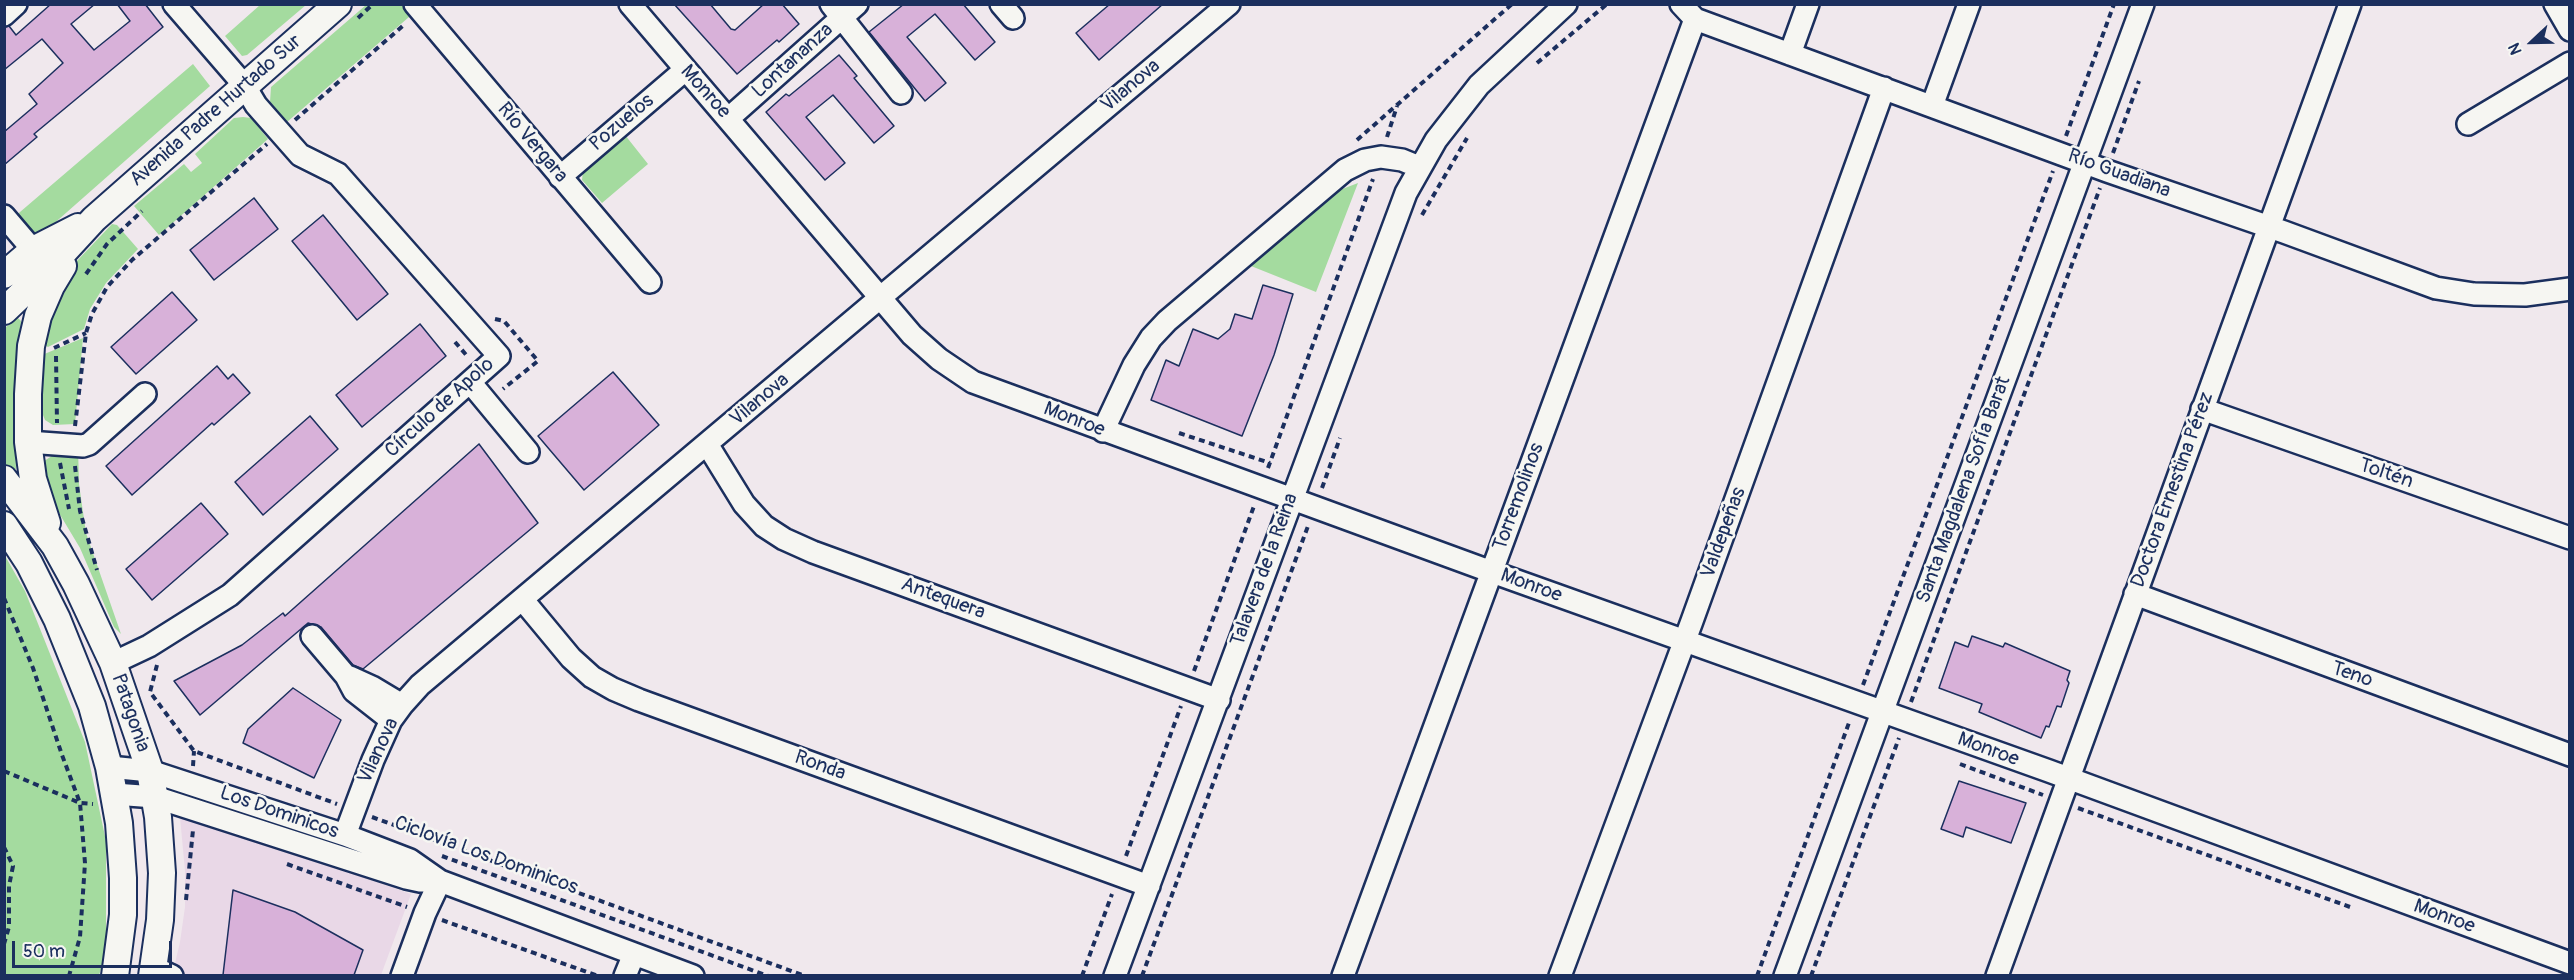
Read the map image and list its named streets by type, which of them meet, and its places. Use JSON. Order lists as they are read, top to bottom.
{
  "streets": {
    "main road": ["Avenida Padre Hurtado Sur", "Patagonia"],
    "street": [
      "Lontananza",
      "Vilanova",
      "Monroe",
      "Pozuelos",
      "Río Vergara",
      "Río Guadiana",
      "Círculo de Apolo",
      "Toltén",
      "Santa Magdalena Sofía Barat",
      "Doctora Ernestina Pérez",
      "Torremolinos",
      "Valdepeñas",
      "Talavera de la Reina",
      "Antequera",
      "Teno",
      "Ronda",
      "Los Dominicos"
    ],
    "path": ["Ciclovía Los Dominicos"]
  },
  "crossings": [
    ["Lontananza", "Monroe"],
    ["Vilanova", "Monroe"],
    ["Vilanova", "Antequera"],
    ["Vilanova", "Ronda"],
    ["Vilanova", "Los Dominicos"],
    ["Monroe", "Pozuelos"],
    ["Monroe", "Santa Magdalena Sofía Barat"],
    ["Monroe", "Doctora Ernestina Pérez"],
    ["Monroe", "Torremolinos"],
    ["Monroe", "Valdepeñas"],
    ["Monroe", "Talavera de la Reina"],
    ["Avenida Padre Hurtado Sur", "Círculo de Apolo"],
    ["Pozuelos", "Río Vergara"],
    ["Río Guadiana", "Santa Magdalena Sofía Barat"],
    ["Río Guadiana", "Doctora Ernestina Pérez"],
    ["Río Guadiana", "Torremolinos"],
    ["Río Guadiana", "Valdepeñas"],
    ["Círculo de Apolo", "Patagonia"],
    ["Toltén", "Doctora Ernestina Pérez"],
    ["Doctora Ernestina Pérez", "Teno"],
    ["Talavera de la Reina", "Antequera"],
    ["Talavera de la Reina", "Ronda"],
    ["Patagonia", "Los Dominicos"]
  ],
  "scale_bar": "50 m",
  "north": "left"
}
